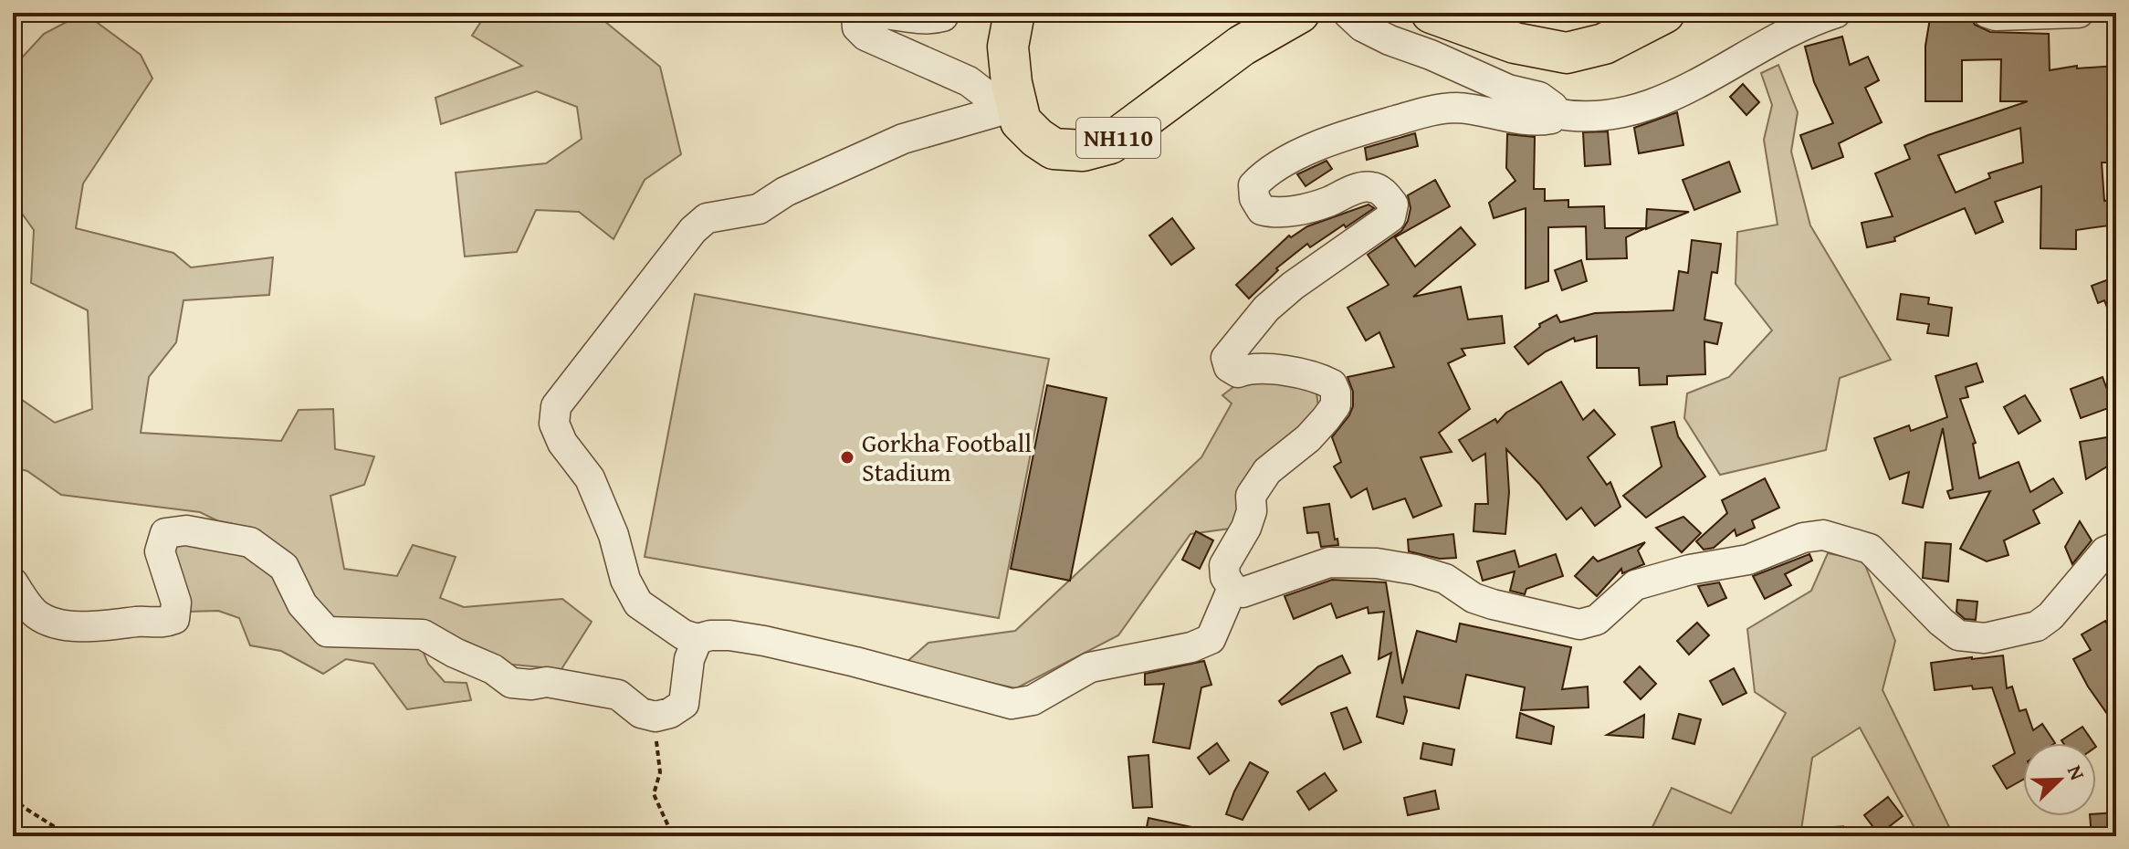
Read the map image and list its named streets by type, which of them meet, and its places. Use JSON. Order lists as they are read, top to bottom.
{
  "streets": {
    "highway": ["NH110"]
  },
  "places": ["Gorkha Football Stadium"],
  "north": "top right"
}
